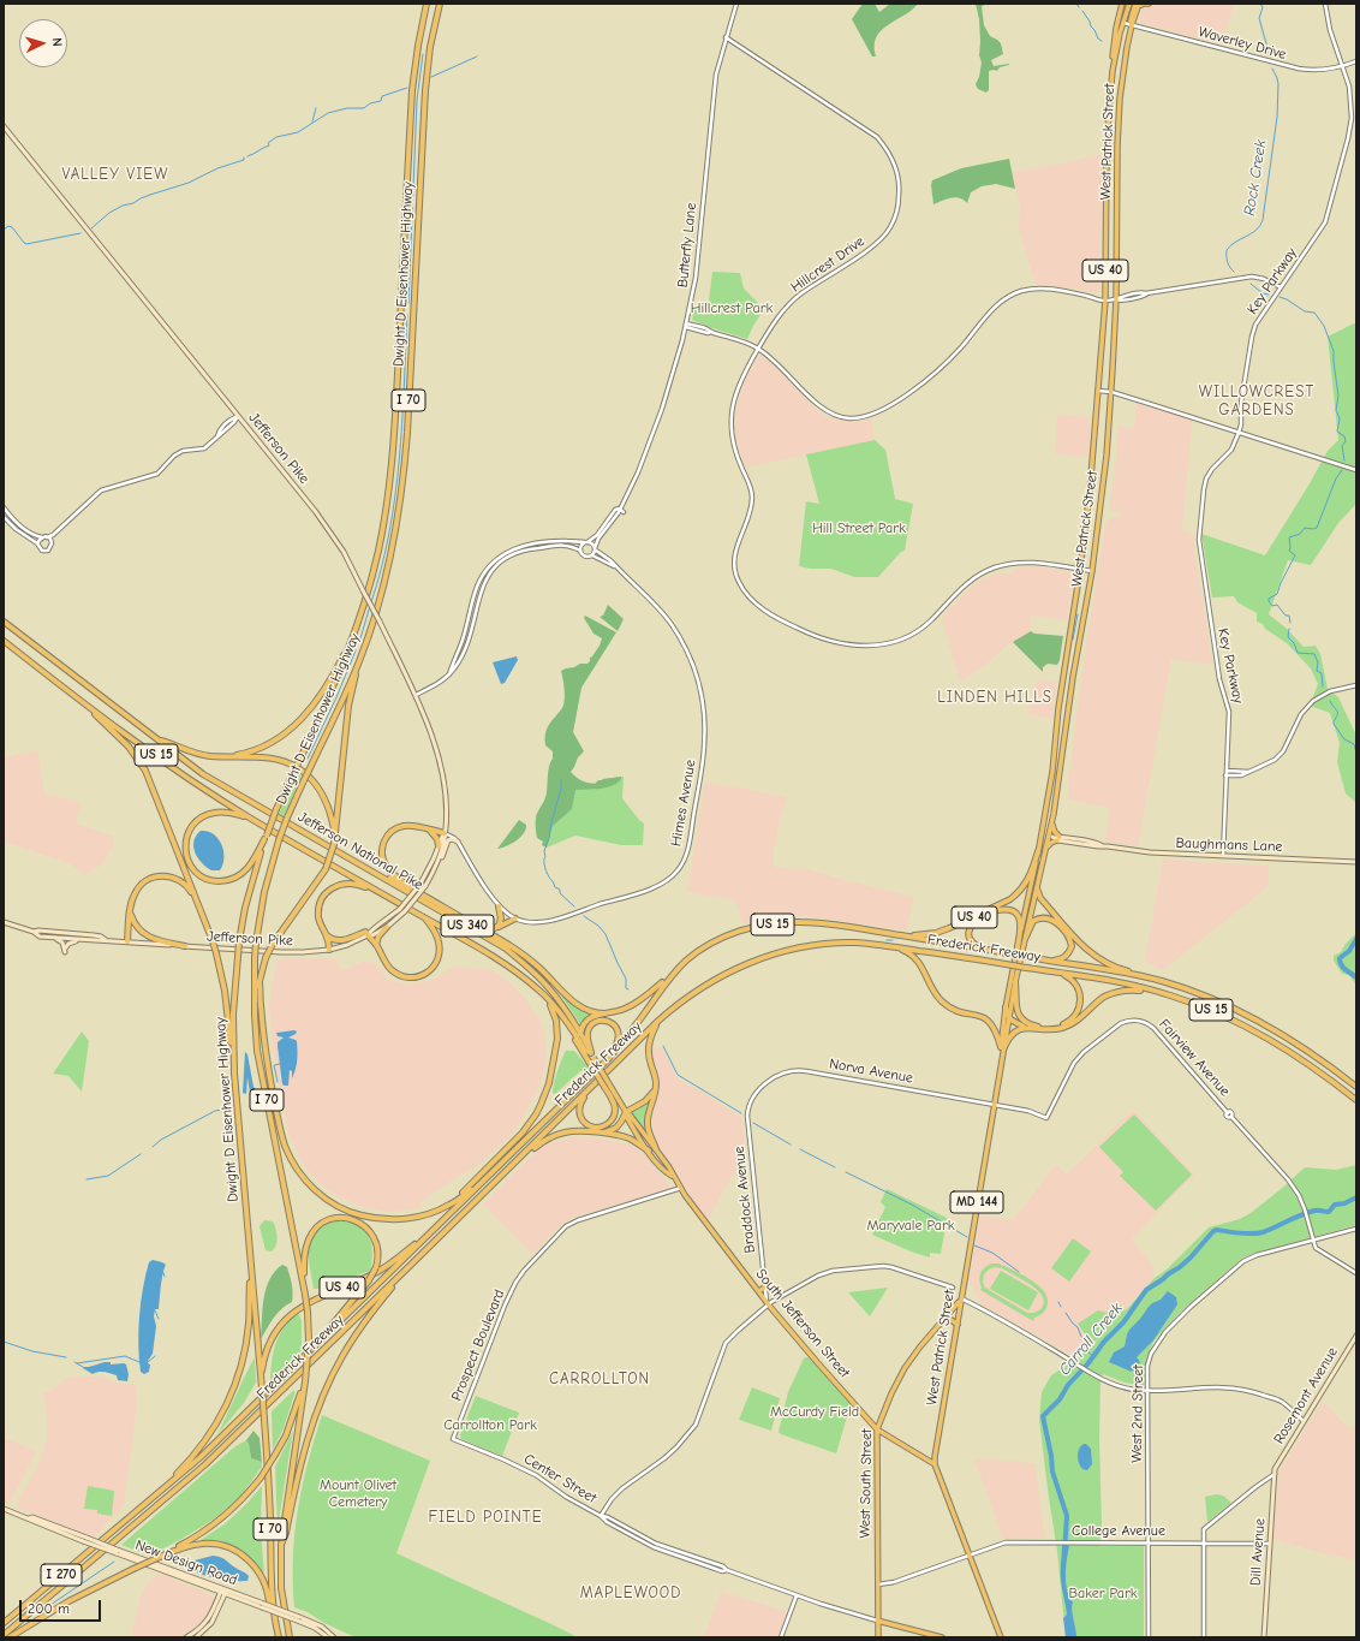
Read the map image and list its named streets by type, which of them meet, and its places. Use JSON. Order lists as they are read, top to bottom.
{
  "streets": {
    "highway": [
      "US 40",
      "Dwight D Eisenhower Highway",
      "I 70",
      "US 15",
      "Jefferson National Pike",
      "US 340",
      "Frederick Freeway",
      "I 270"
    ],
    "main road": [
      "West Patrick Street",
      "Jefferson Pike",
      "Baughmans Lane",
      "MD 144",
      "South Jefferson Street",
      "Rosemont Avenue",
      "West South Street",
      "Dill Avenue",
      "New Design Road"
    ],
    "street": [
      "Waverley Drive",
      "Butterfly Lane",
      "Hillcrest Drive",
      "Key Parkway",
      "Himes Avenue",
      "Fairview Avenue",
      "Norva Avenue",
      "Braddock Avenue",
      "Prospect Boulevard",
      "West 2nd Street",
      "Center Street",
      "College Avenue"
    ]
  },
  "crossings": [
    ["Waverley Drive", "West Patrick Street"],
    ["Waverley Drive", "Key Parkway"],
    ["West Patrick Street", "Hillcrest Drive"],
    ["West Patrick Street", "US 40"],
    ["West Patrick Street", "Baughmans Lane"],
    ["West Patrick Street", "Norva Avenue"],
    ["West Patrick Street", "South Jefferson Street"],
    ["West Patrick Street", "West South Street"],
    ["West Patrick Street", "College Avenue"],
    ["Butterfly Lane", "Hillcrest Drive"],
    ["Butterfly Lane", "Himes Avenue"],
    ["US 40", "I 70"],
    ["US 40", "Frederick Freeway"],
    ["Dwight D Eisenhower Highway", "I 70"],
    ["Key Parkway", "Baughmans Lane"],
    ["Jefferson Pike", "Himes Avenue"],
    ["US 15", "Jefferson National Pike"],
    ["US 15", "Frederick Freeway"],
    ["US 15", "South Jefferson Street"],
    ["Jefferson National Pike", "South Jefferson Street"],
    ["Frederick Freeway", "I 270"],
    ["Fairview Avenue", "Norva Avenue"],
    ["Fairview Avenue", "West 2nd Street"],
    ["Norva Avenue", "Braddock Avenue"],
    ["Braddock Avenue", "South Jefferson Street"],
    ["South Jefferson Street", "Prospect Boulevard"],
    ["South Jefferson Street", "West South Street"],
    ["Prospect Boulevard", "Center Street"],
    ["Rosemont Avenue", "Dill Avenue"],
    ["West 2nd Street", "College Avenue"],
    ["Center Street", "West South Street"],
    ["West South Street", "College Avenue"],
    ["College Avenue", "Dill Avenue"]
  ],
  "districts": [
    "VALLEY VIEW",
    "WILLOWCREST GARDENS",
    "LINDEN HILLS",
    "CARROLLTON",
    "FIELD POINTE",
    "MAPLEWOOD"
  ],
  "water": ["Rock Creek", "Carroll Creek"],
  "parks": [
    "Hillcrest Park",
    "Hill Street Park",
    "Maryvale Park",
    "McCurdy Field",
    "Carrollton Park",
    "Mount Olivet Cemetery",
    "Baker Park"
  ],
  "scale_bar": "200 m",
  "north": "right"
}
